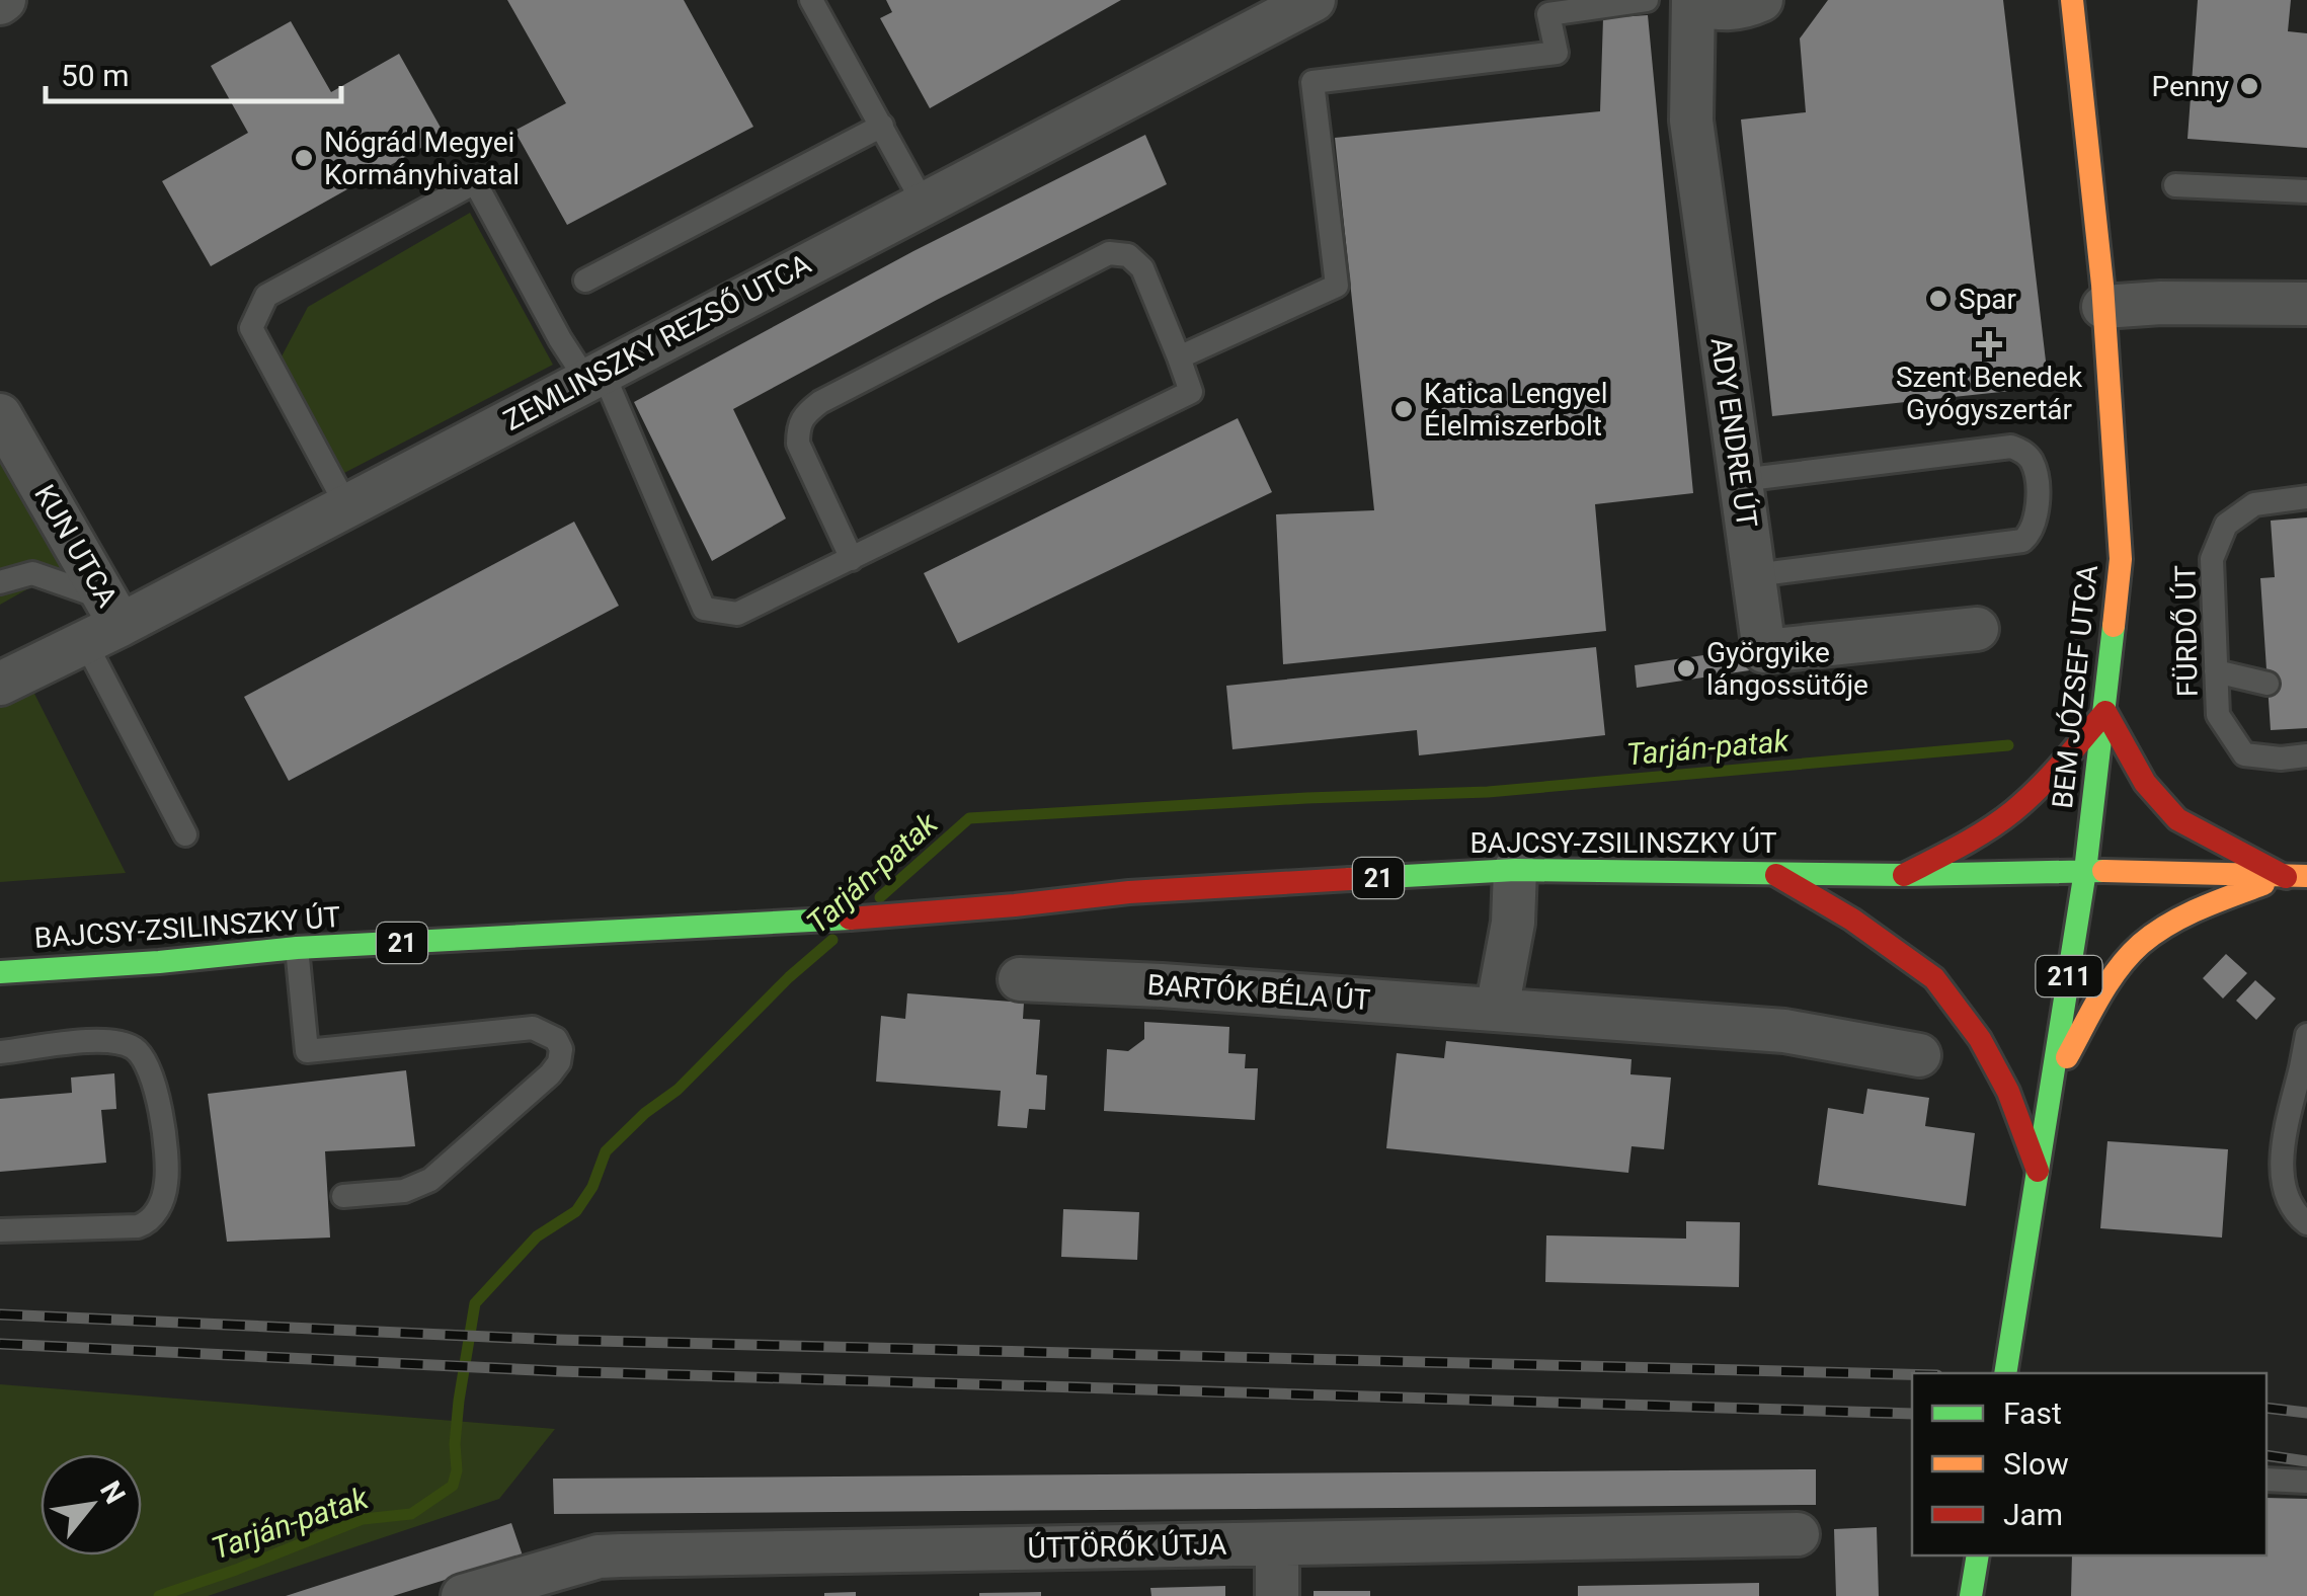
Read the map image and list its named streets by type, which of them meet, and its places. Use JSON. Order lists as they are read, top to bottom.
{
  "streets": {
    "main road": [
      "BEM JÓZSEF UTCA",
      "BAJCSY-ZSILINSZKY ÚT",
      "21",
      "211"
    ],
    "street": [
      "ZEMLINSZKY REZSŐ UTCA",
      "ADY ENDRE ÚT",
      "KUN UTCA",
      "BARTÓK BÉLA ÚT",
      "ÚTTÖRŐK ÚTJA"
    ],
    "lane": ["FÜRDŐ ÚT"]
  },
  "crossings": [
    ["ZEMLINSZKY REZSŐ UTCA", "KUN UTCA"],
    ["BEM JÓZSEF UTCA", "BAJCSY-ZSILINSZKY ÚT"]
  ],
  "water": ["Tarján-patak"],
  "places": {
    "other": [
      "Penny",
      "Nógrád Megyei Kormányhivatal",
      "Spar",
      "Katica Lengyel Élelmiszerbolt",
      "Györgyike lángossütője"
    ],
    "health": ["Szent Benedek Gyógyszertár"]
  },
  "legend": ["Fast", "Slow", "Jam"],
  "scale_bar": "50 m",
  "north": "top right"
}
